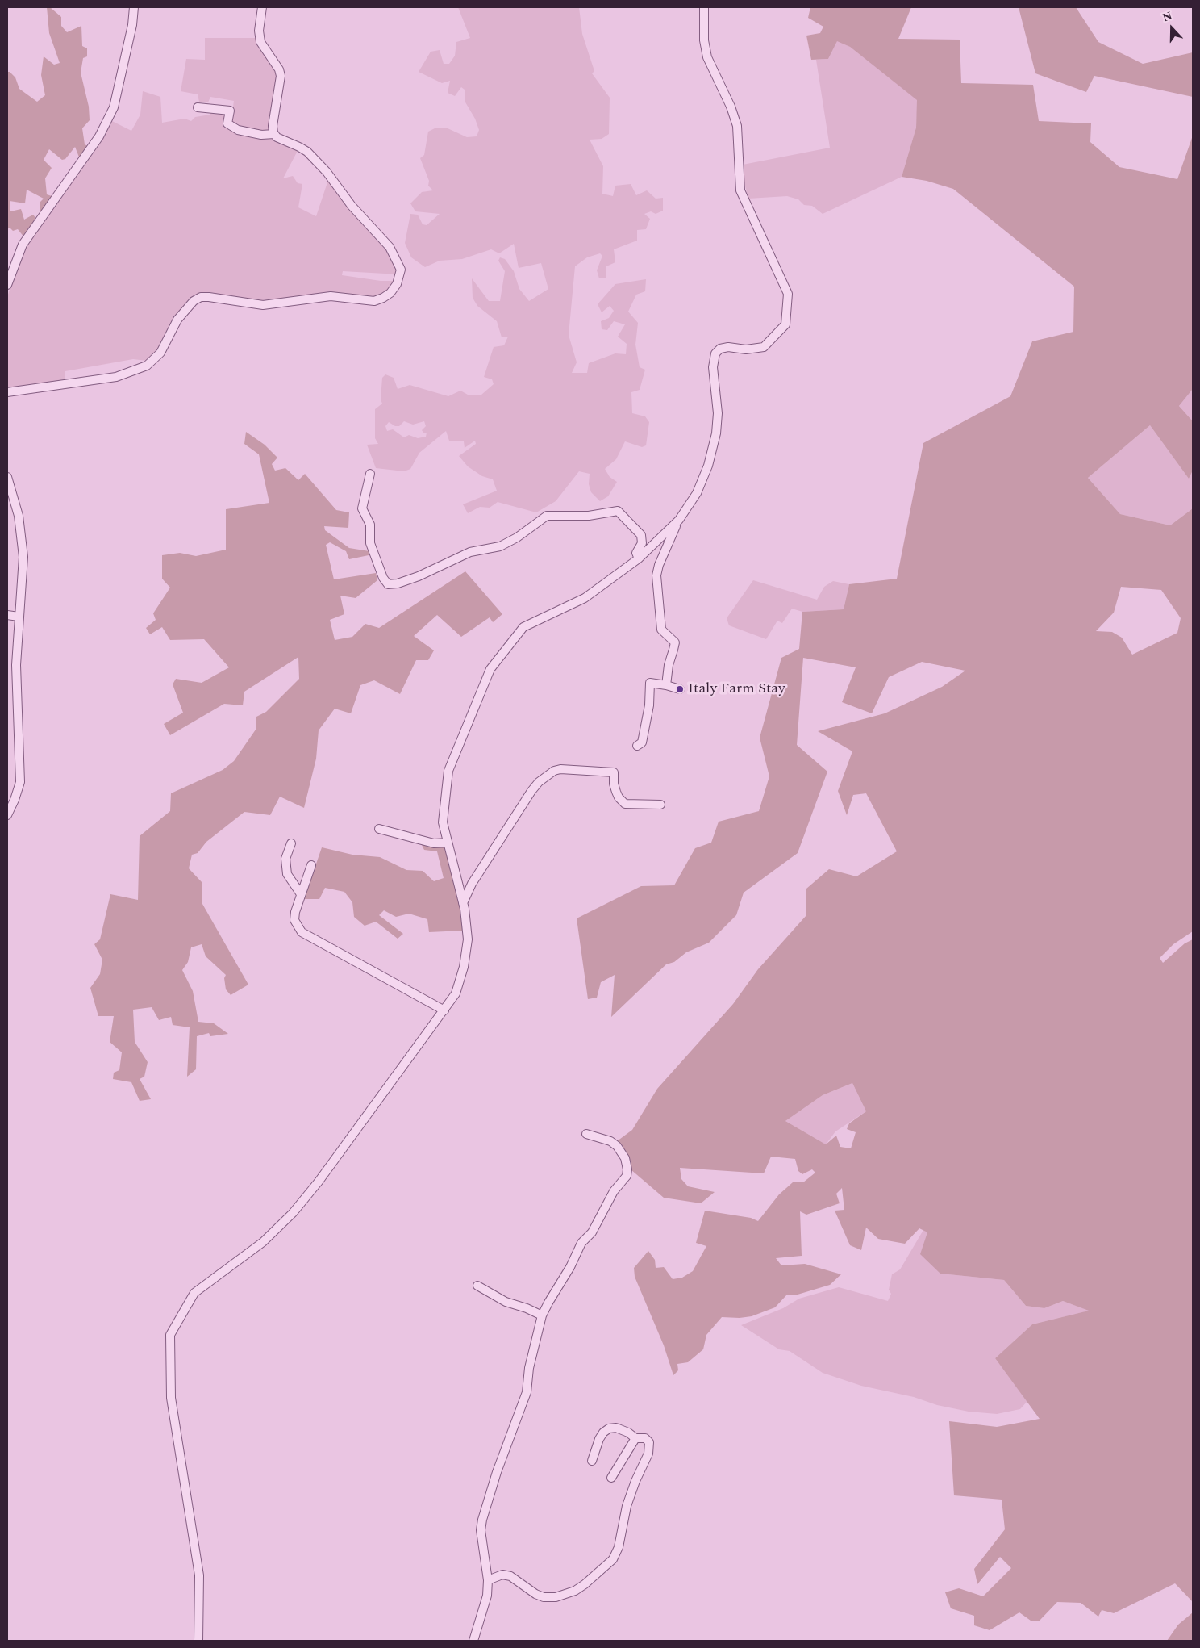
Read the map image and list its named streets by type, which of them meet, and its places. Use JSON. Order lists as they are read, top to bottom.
{
  "places": ["Italy Farm Stay"],
  "north": "top"
}
